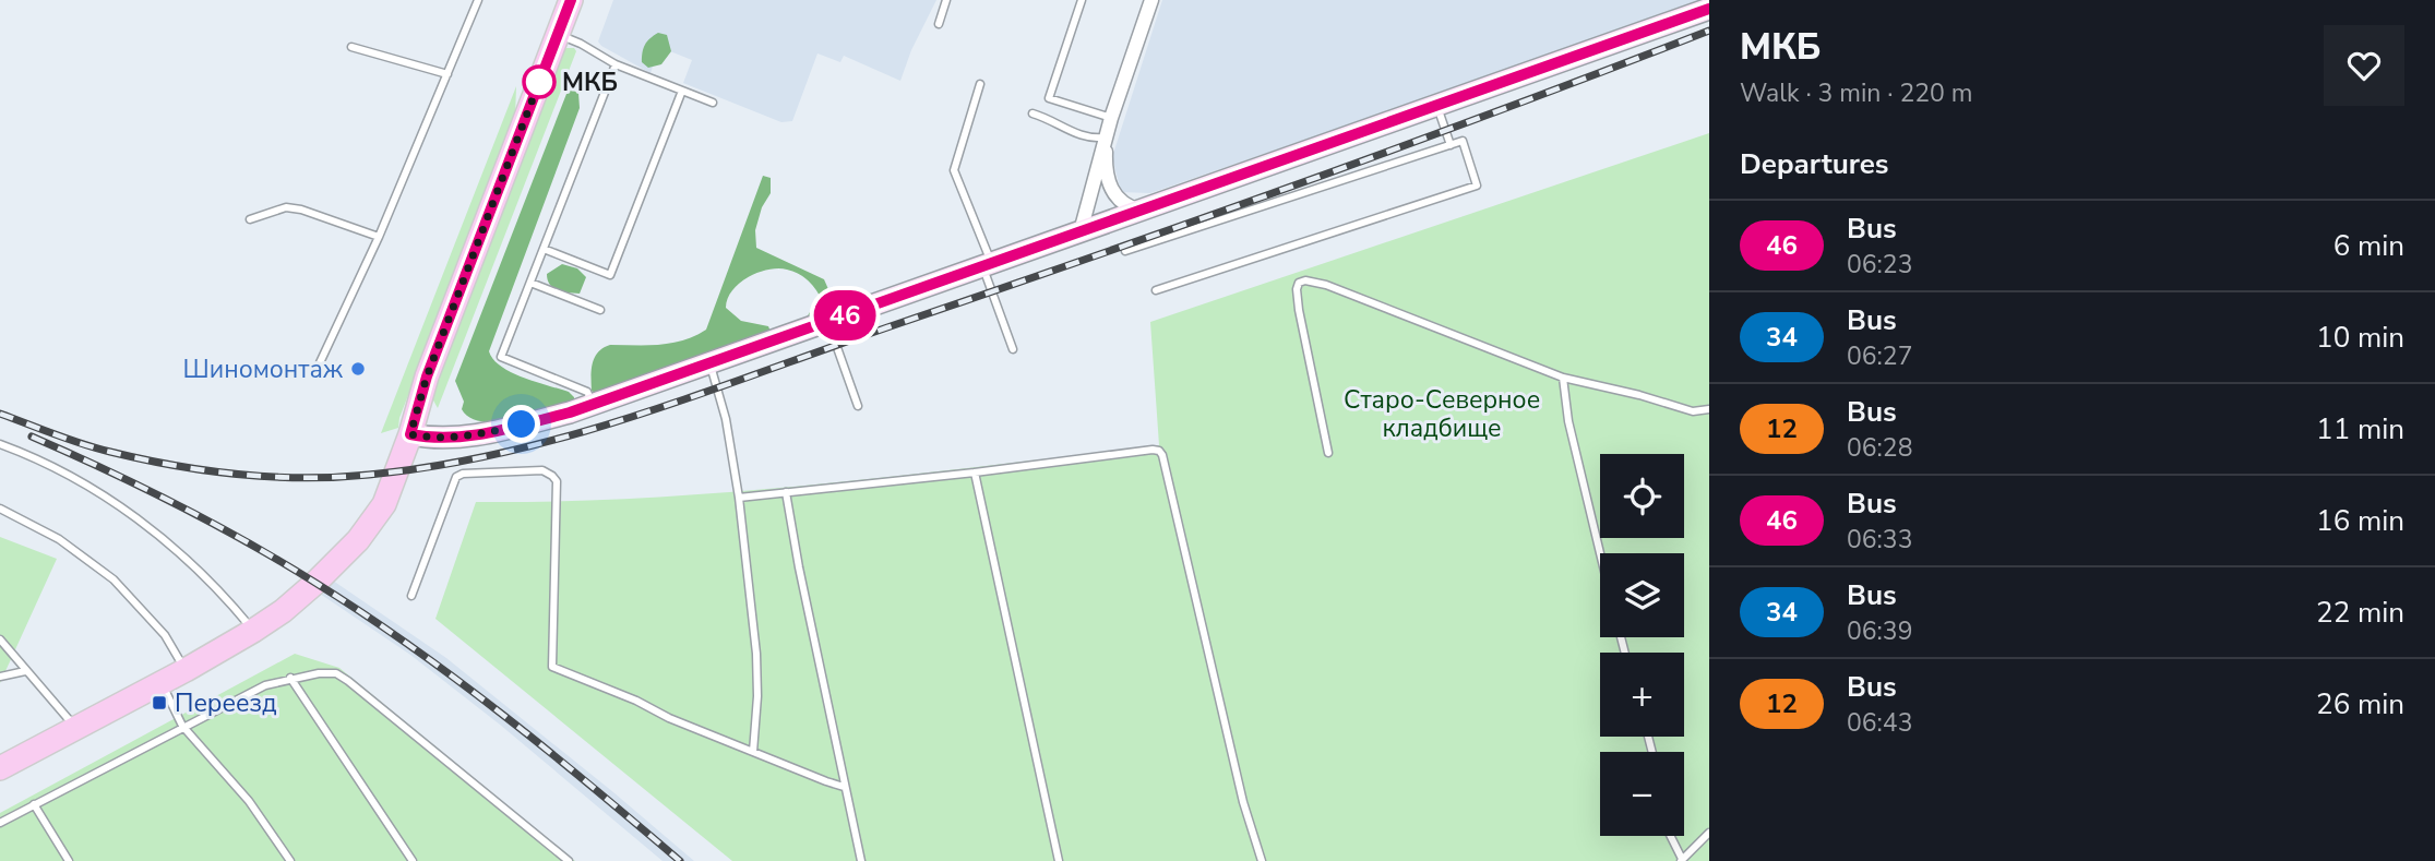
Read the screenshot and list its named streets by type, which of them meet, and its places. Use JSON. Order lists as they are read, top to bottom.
{
  "parks": ["Старо-Северное кладбище"],
  "places": {
    "other": ["МКБ", "Шиномонтаж"],
    "transit": ["Переезд"]
  },
  "lines": ["bus line 46"],
  "page": {
    "on_map": "46",
    "heading": [
      ["МКБ", "Walk · 3 min · 220 m"],
      "Departures"
    ],
    "list": [
      {
        "mark": "46",
        "name": "Bus",
        "note": "06:23",
        "value": "6 min"
      },
      {
        "mark": "34",
        "name": "Bus",
        "note": "06:27",
        "value": "10 min"
      },
      {
        "mark": "12",
        "name": "Bus",
        "note": "06:28",
        "value": "11 min"
      },
      {
        "mark": "46",
        "name": "Bus",
        "note": "06:33",
        "value": "16 min"
      },
      {
        "mark": "34",
        "name": "Bus",
        "note": "06:39",
        "value": "22 min"
      },
      {
        "mark": "12",
        "name": "Bus",
        "note": "06:43",
        "value": "26 min"
      }
    ],
    "map_buttons": ["+", "−"]
  }
}
